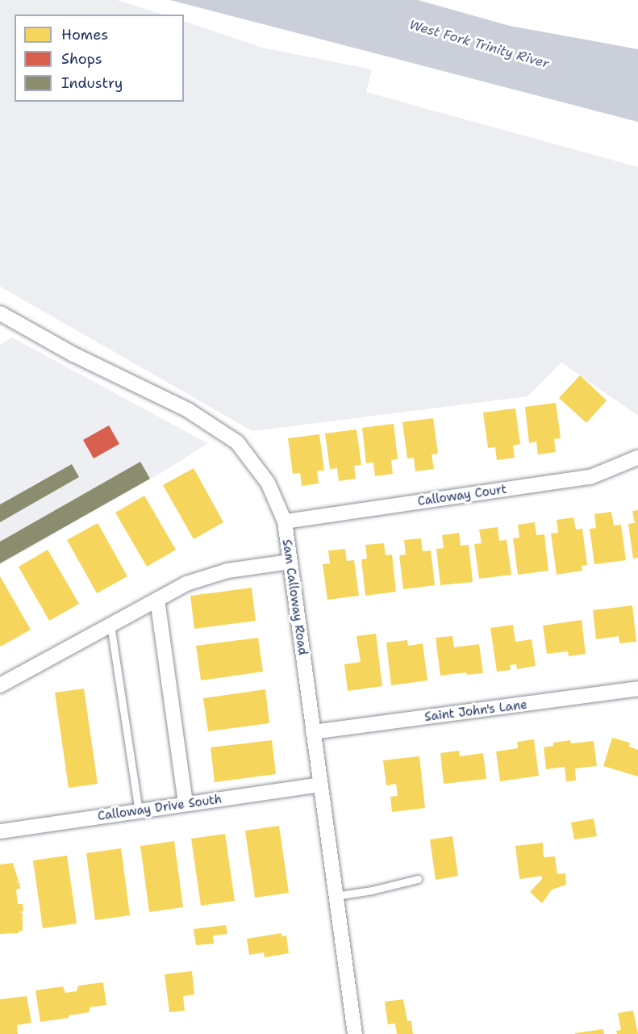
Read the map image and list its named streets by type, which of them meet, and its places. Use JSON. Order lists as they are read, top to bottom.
{
  "streets": {
    "street": [
      "Calloway Court",
      "Sam Calloway Road",
      "Saint John's Lane",
      "Calloway Drive South"
    ]
  },
  "crossings": [
    ["Calloway Court", "Sam Calloway Road"],
    ["Sam Calloway Road", "Saint John's Lane"],
    ["Sam Calloway Road", "Calloway Drive South"]
  ],
  "water": ["West Fork Trinity River"],
  "legend": ["Homes", "Shops", "Industry"]
}
